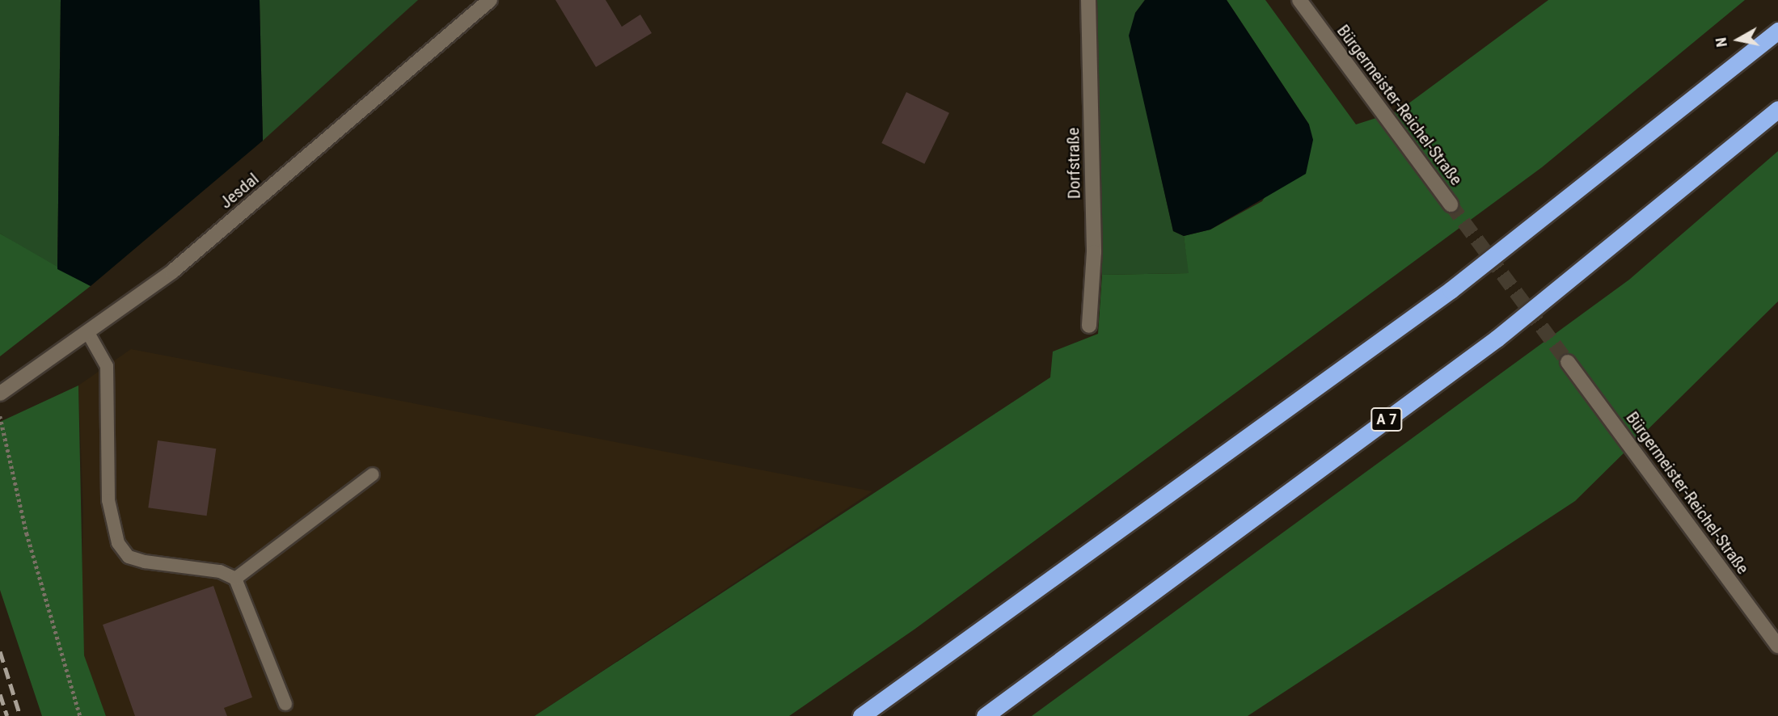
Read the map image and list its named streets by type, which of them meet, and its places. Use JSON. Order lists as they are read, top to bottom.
{
  "streets": {
    "highway": ["A 7"],
    "street": ["Bürgermeister-Reichel-Straße", "Dorfstraße", "Jesdal"]
  },
  "north": "left"
}
